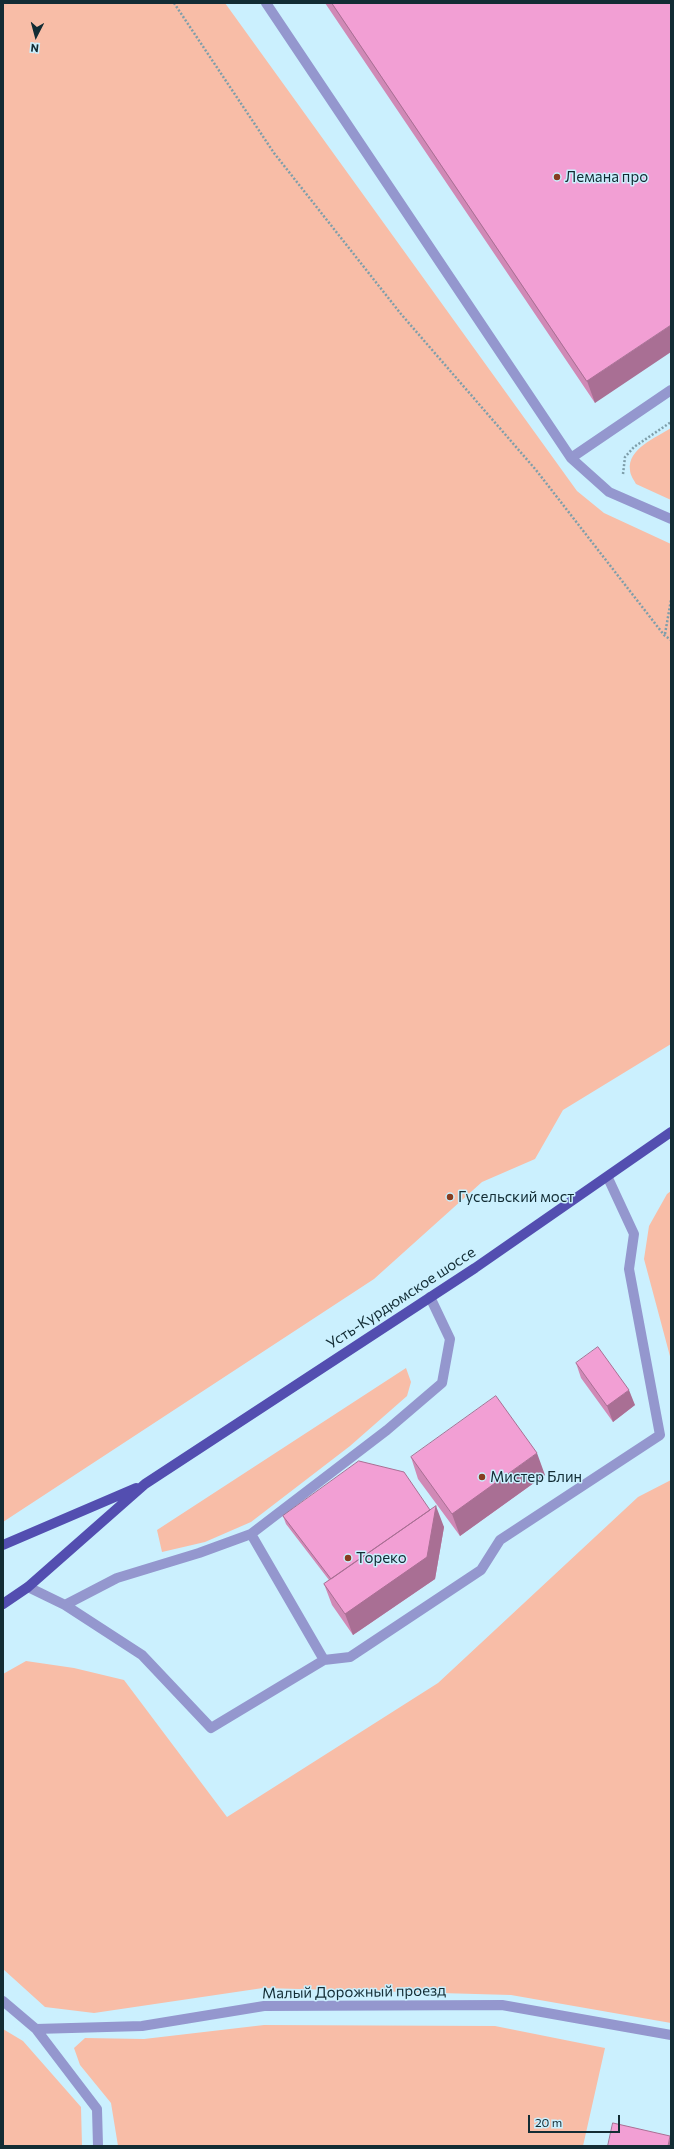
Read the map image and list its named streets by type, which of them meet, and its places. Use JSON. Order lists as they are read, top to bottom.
{
  "streets": {
    "main road": ["Усть-Курдюмское шоссе"],
    "street": ["Малый Дорожный проезд"]
  },
  "places": [
    "Лемана про",
    "Гусельский мост",
    "Мистер Блин",
    "Тореко"
  ],
  "scale_bar": "20 m",
  "north": "bottom"
}
